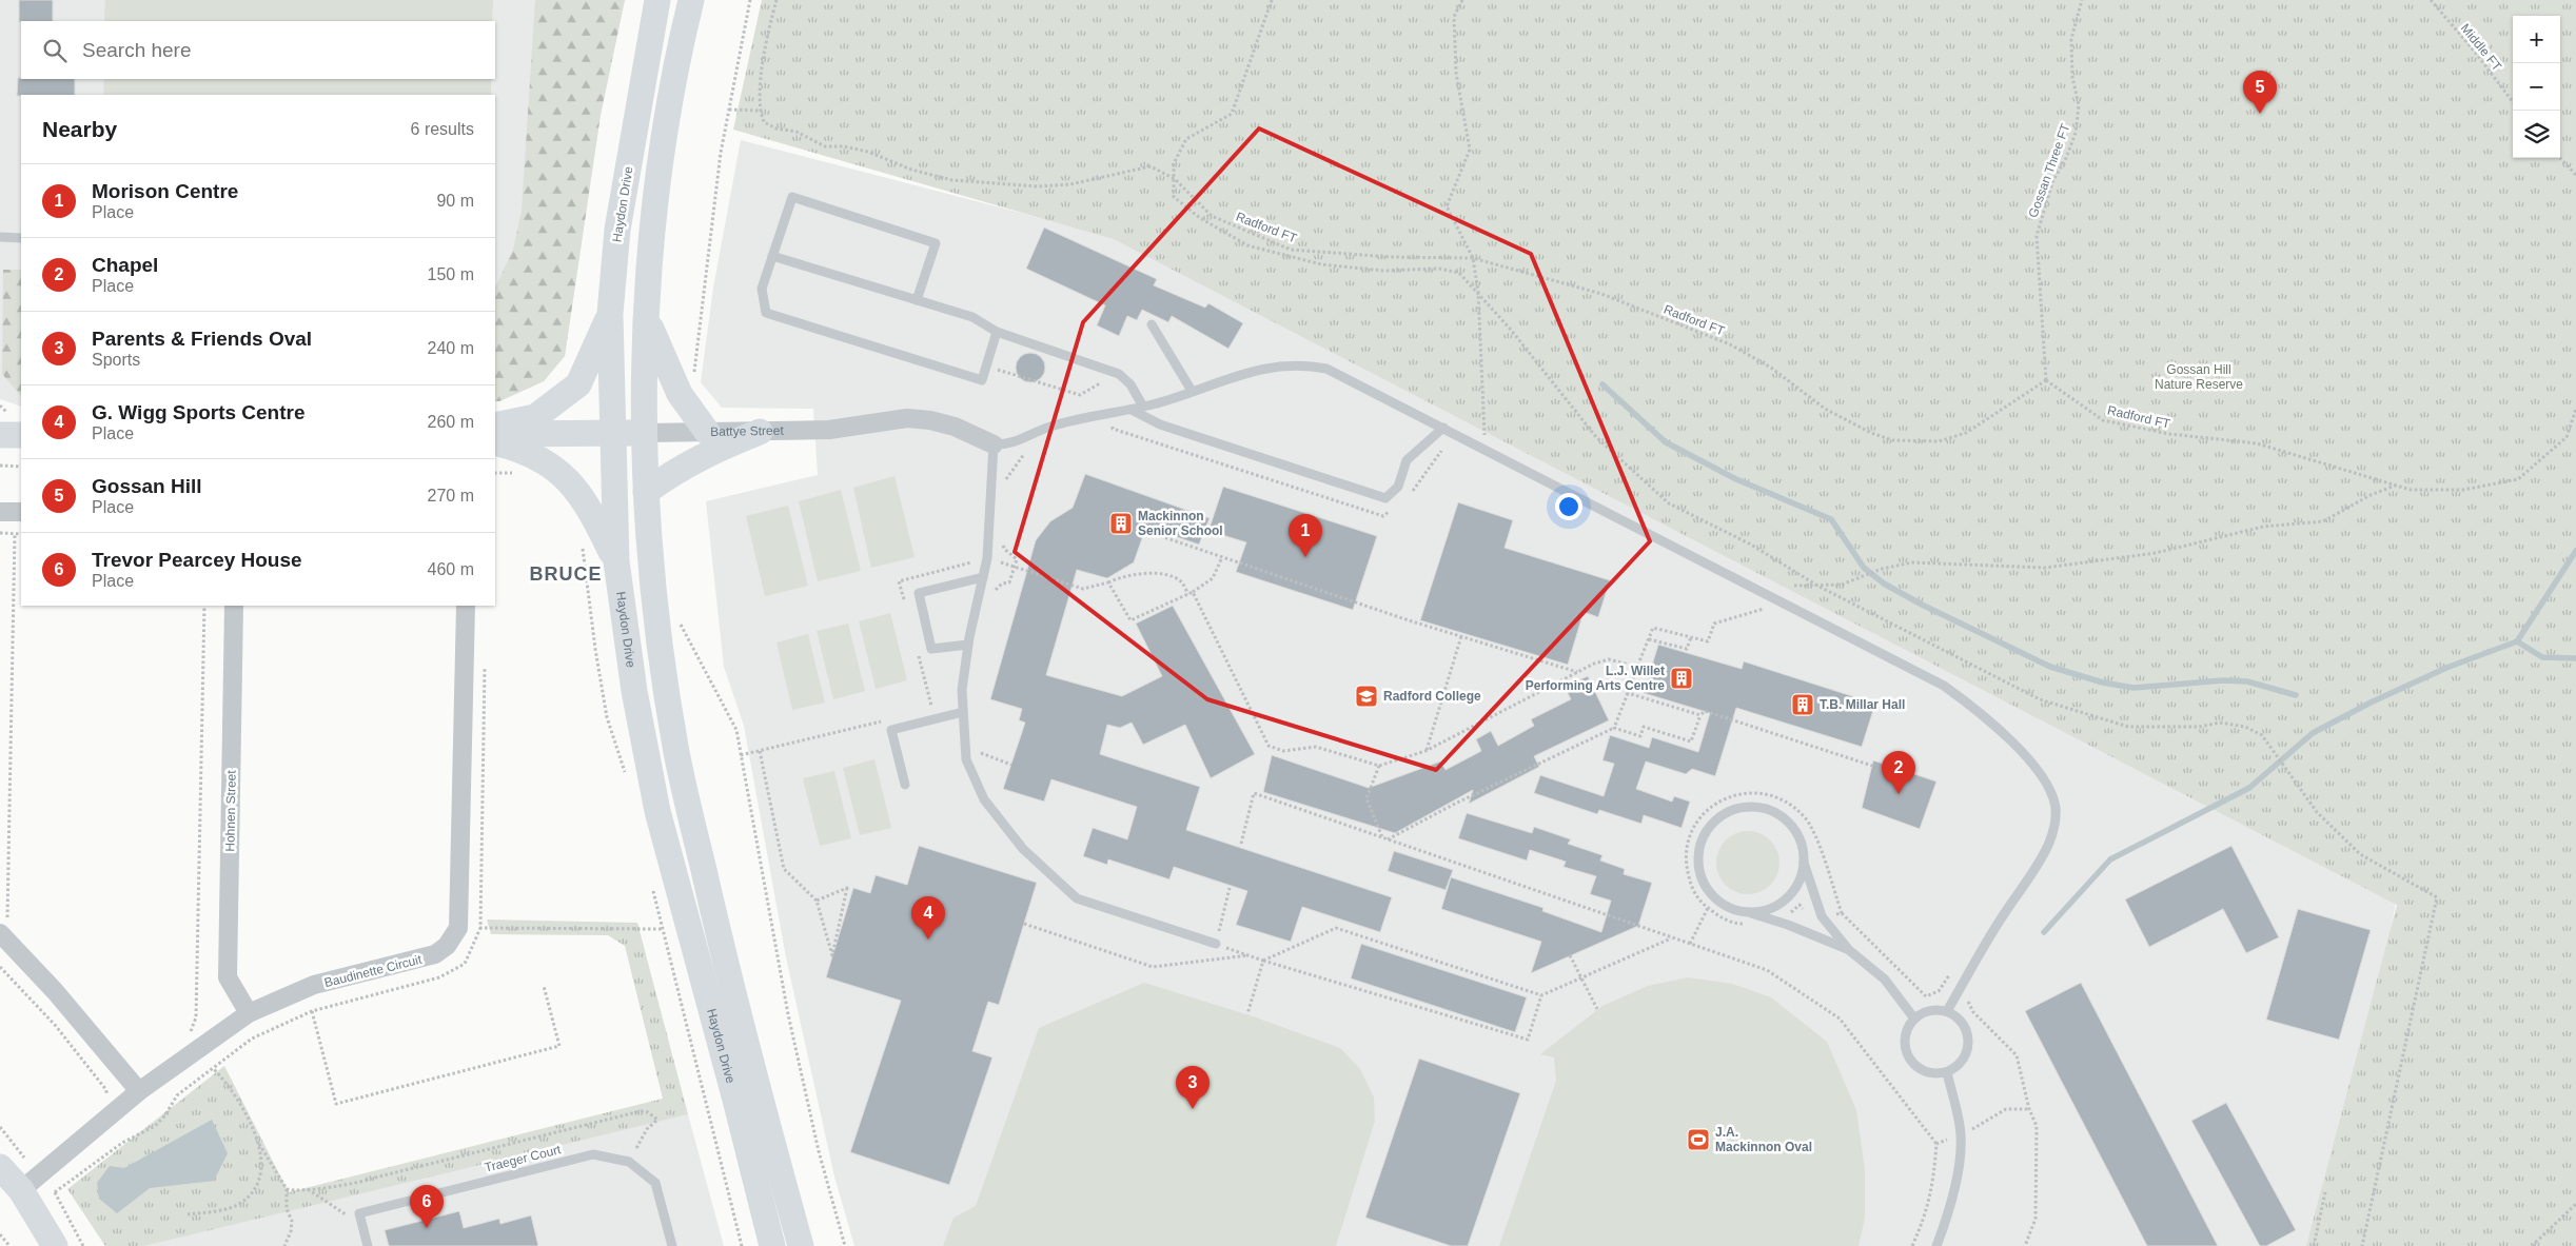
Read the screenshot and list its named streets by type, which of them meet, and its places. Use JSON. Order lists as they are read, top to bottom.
{
  "streets": {
    "main road": ["Haydon Drive", "Battye Street"],
    "street": ["Hohnen Street", "Baudinette Circuit"],
    "lane": ["Traeger Court"],
    "path": ["Middle FT", "Gossan Three FT", "Radford FT"]
  },
  "crossings": [
    ["Gossan Three FT", "Radford FT"],
    ["Haydon Drive", "Battye Street"],
    ["Hohnen Street", "Baudinette Circuit"]
  ],
  "districts": ["BRUCE"],
  "parks": ["Gossan Hill Nature Reserve"],
  "places": {
    "building": ["Mackinnon Senior School", "L.J. Willet Performing Arts Centre", "T.B. Millar Hall"],
    "school or university": ["Radford College"],
    "sports": ["J.A. Mackinnon Oval"]
  },
  "page": {
    "map_buttons": ["+", "−"],
    "search": "Search here",
    "pins": [
      "5",
      "1",
      "2",
      "4",
      "3",
      "6"
    ],
    "heading": ["Nearby", "6 results"],
    "list": [
      {
        "mark": "1",
        "name": "Morison Centre",
        "note": "Place",
        "value": "90 m"
      },
      {
        "mark": "2",
        "name": "Chapel",
        "note": "Place",
        "value": "150 m"
      },
      {
        "mark": "3",
        "name": "Parents & Friends Oval",
        "note": "Sports",
        "value": "240 m"
      },
      {
        "mark": "4",
        "name": "G. Wigg Sports Centre",
        "note": "Place",
        "value": "260 m"
      },
      {
        "mark": "5",
        "name": "Gossan Hill",
        "note": "Place",
        "value": "270 m"
      },
      {
        "mark": "6",
        "name": "Trevor Pearcey House",
        "note": "Place",
        "value": "460 m"
      }
    ]
  }
}
